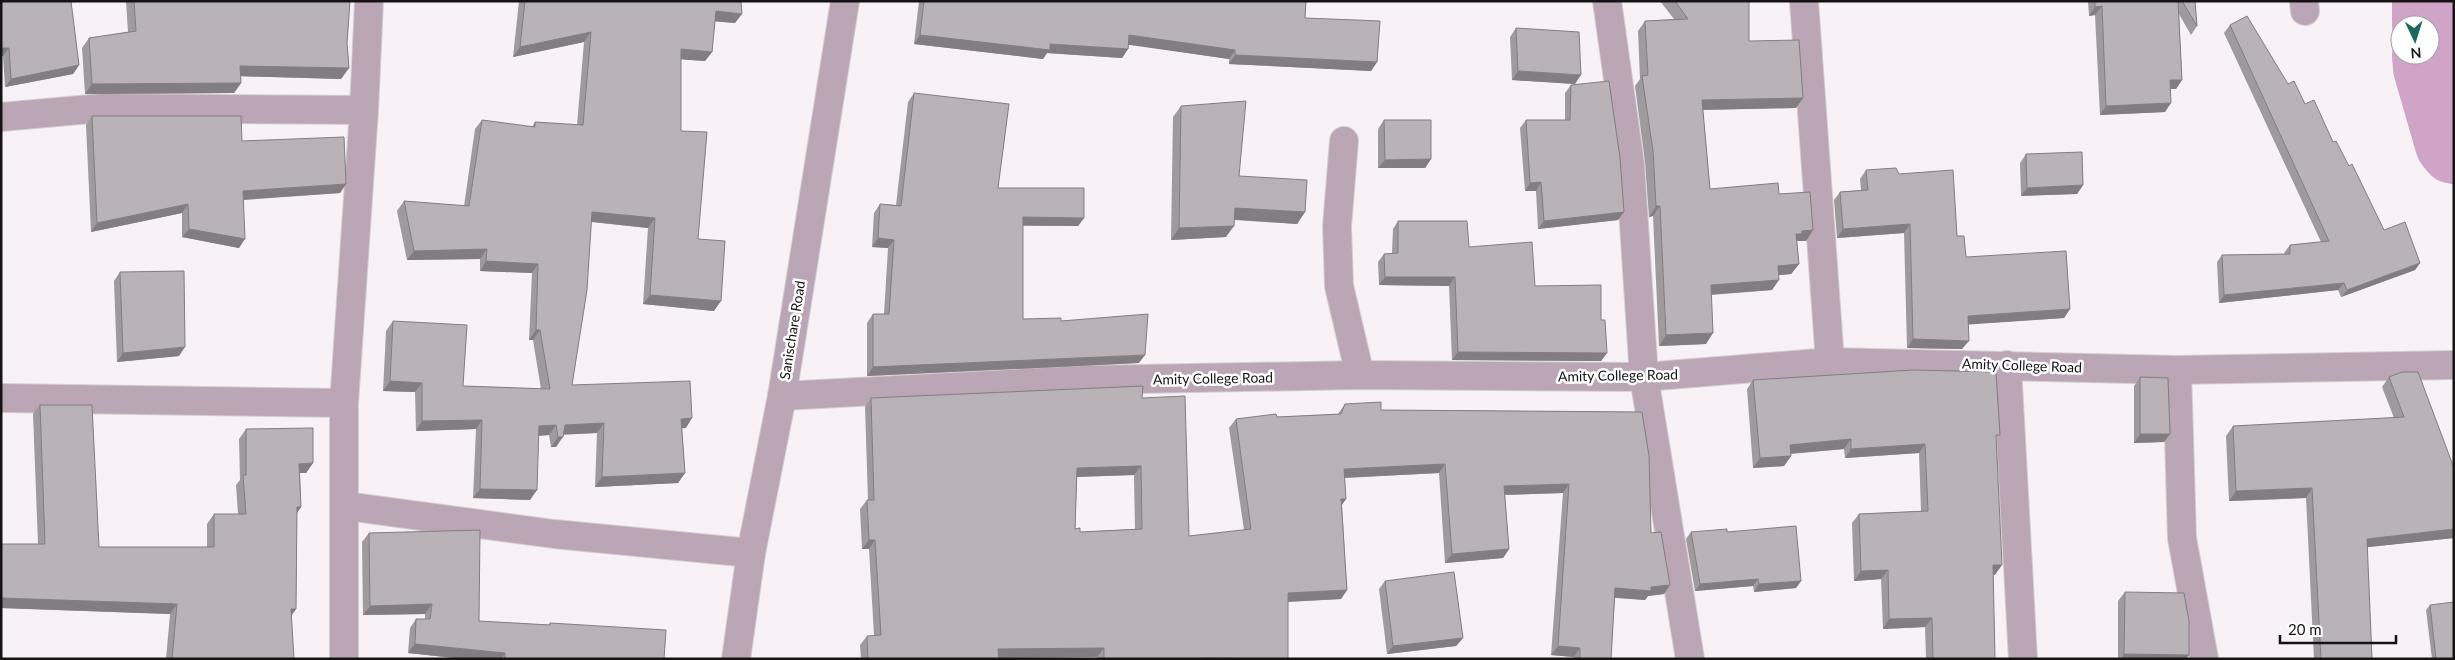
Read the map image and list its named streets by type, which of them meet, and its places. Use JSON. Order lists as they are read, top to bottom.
{
  "streets": {
    "street": ["Sanischare Road", "Amity College Road"]
  },
  "crossings": [
    ["Sanischare Road", "Amity College Road"]
  ],
  "scale_bar": "20 m",
  "north": "bottom"
}
